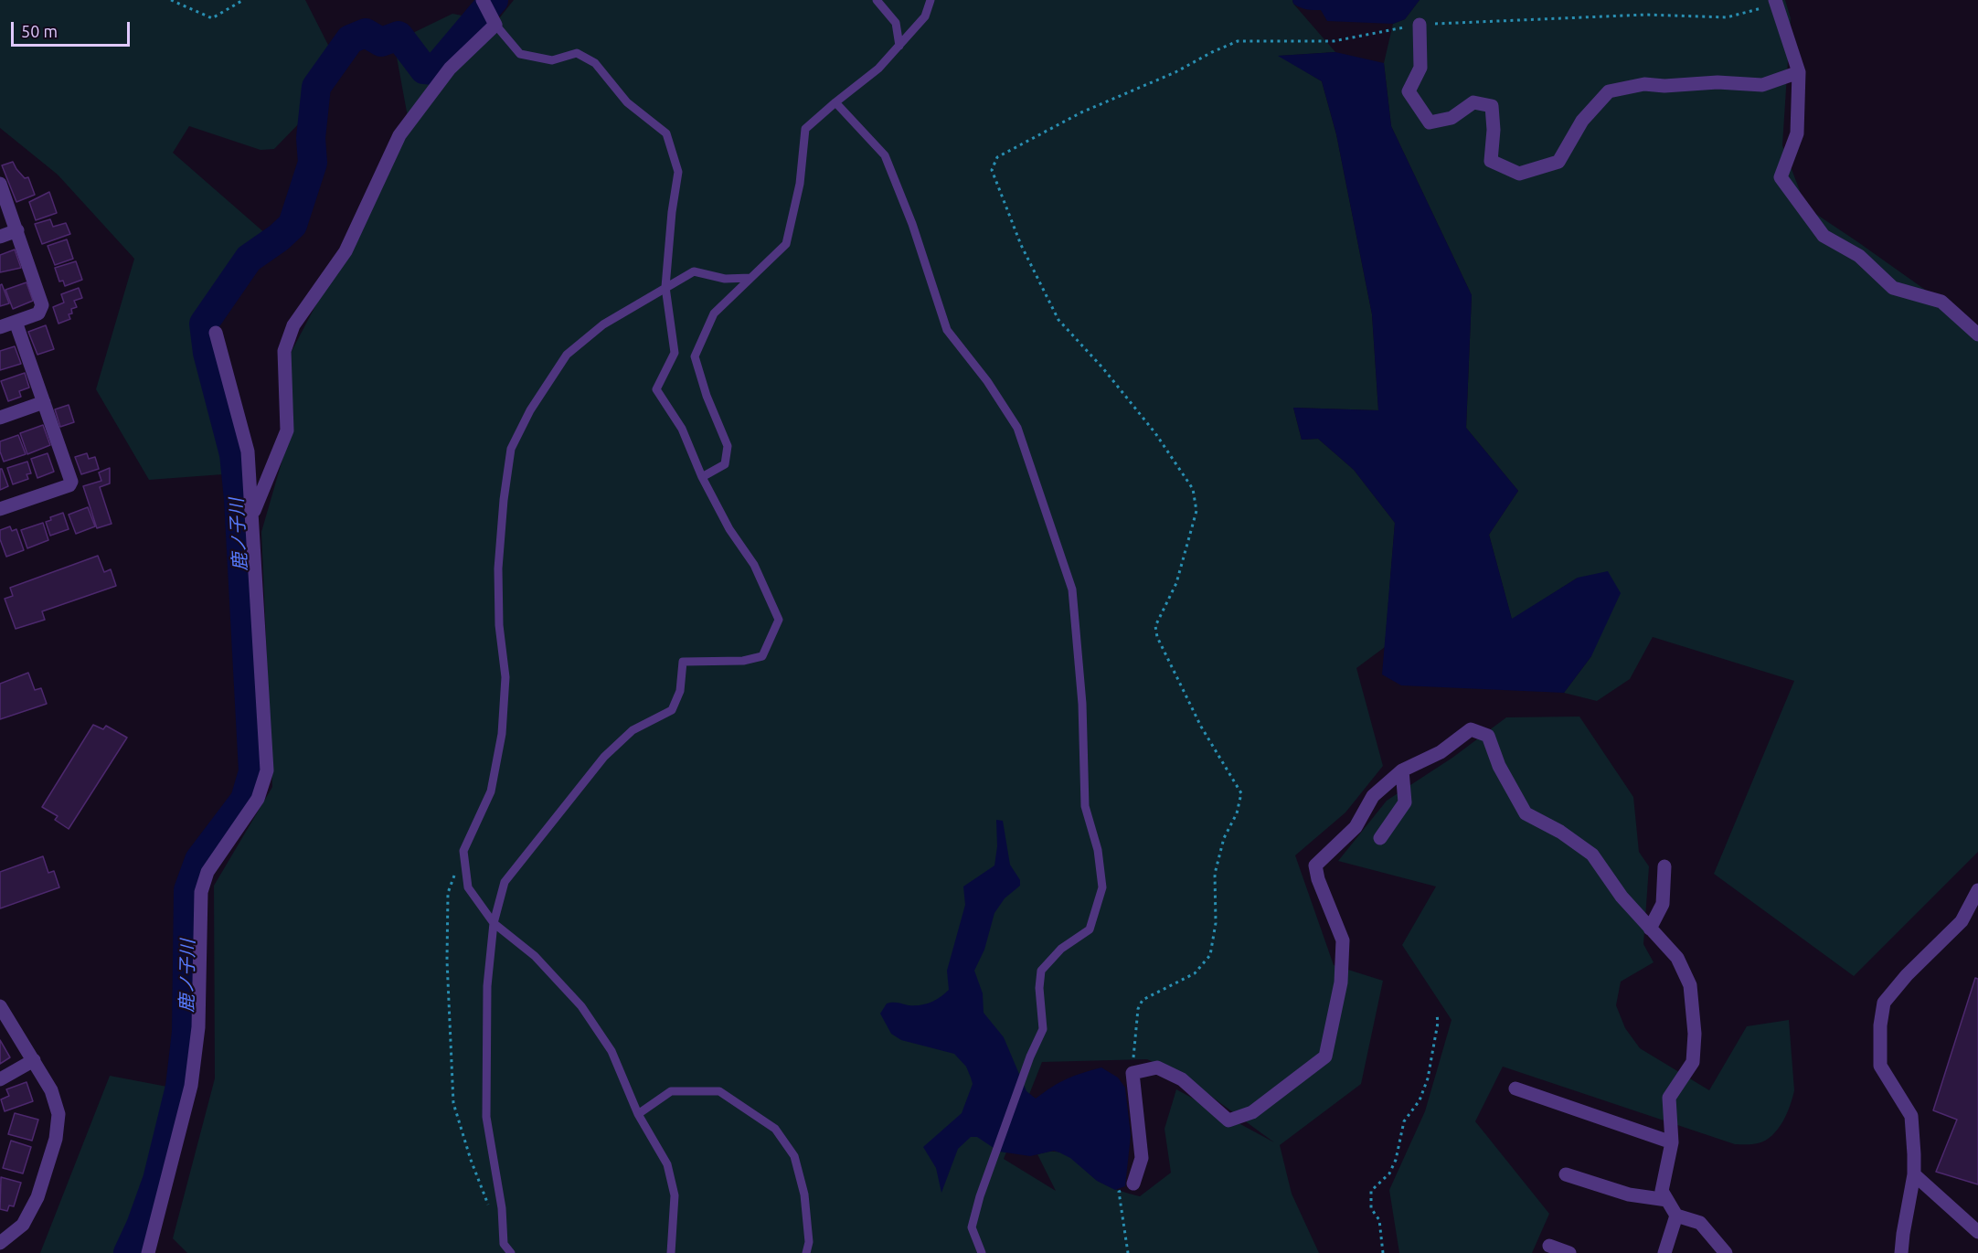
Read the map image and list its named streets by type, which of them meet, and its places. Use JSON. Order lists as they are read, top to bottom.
{
  "water": ["鹿ノ子川"],
  "scale_bar": "50 m"
}
